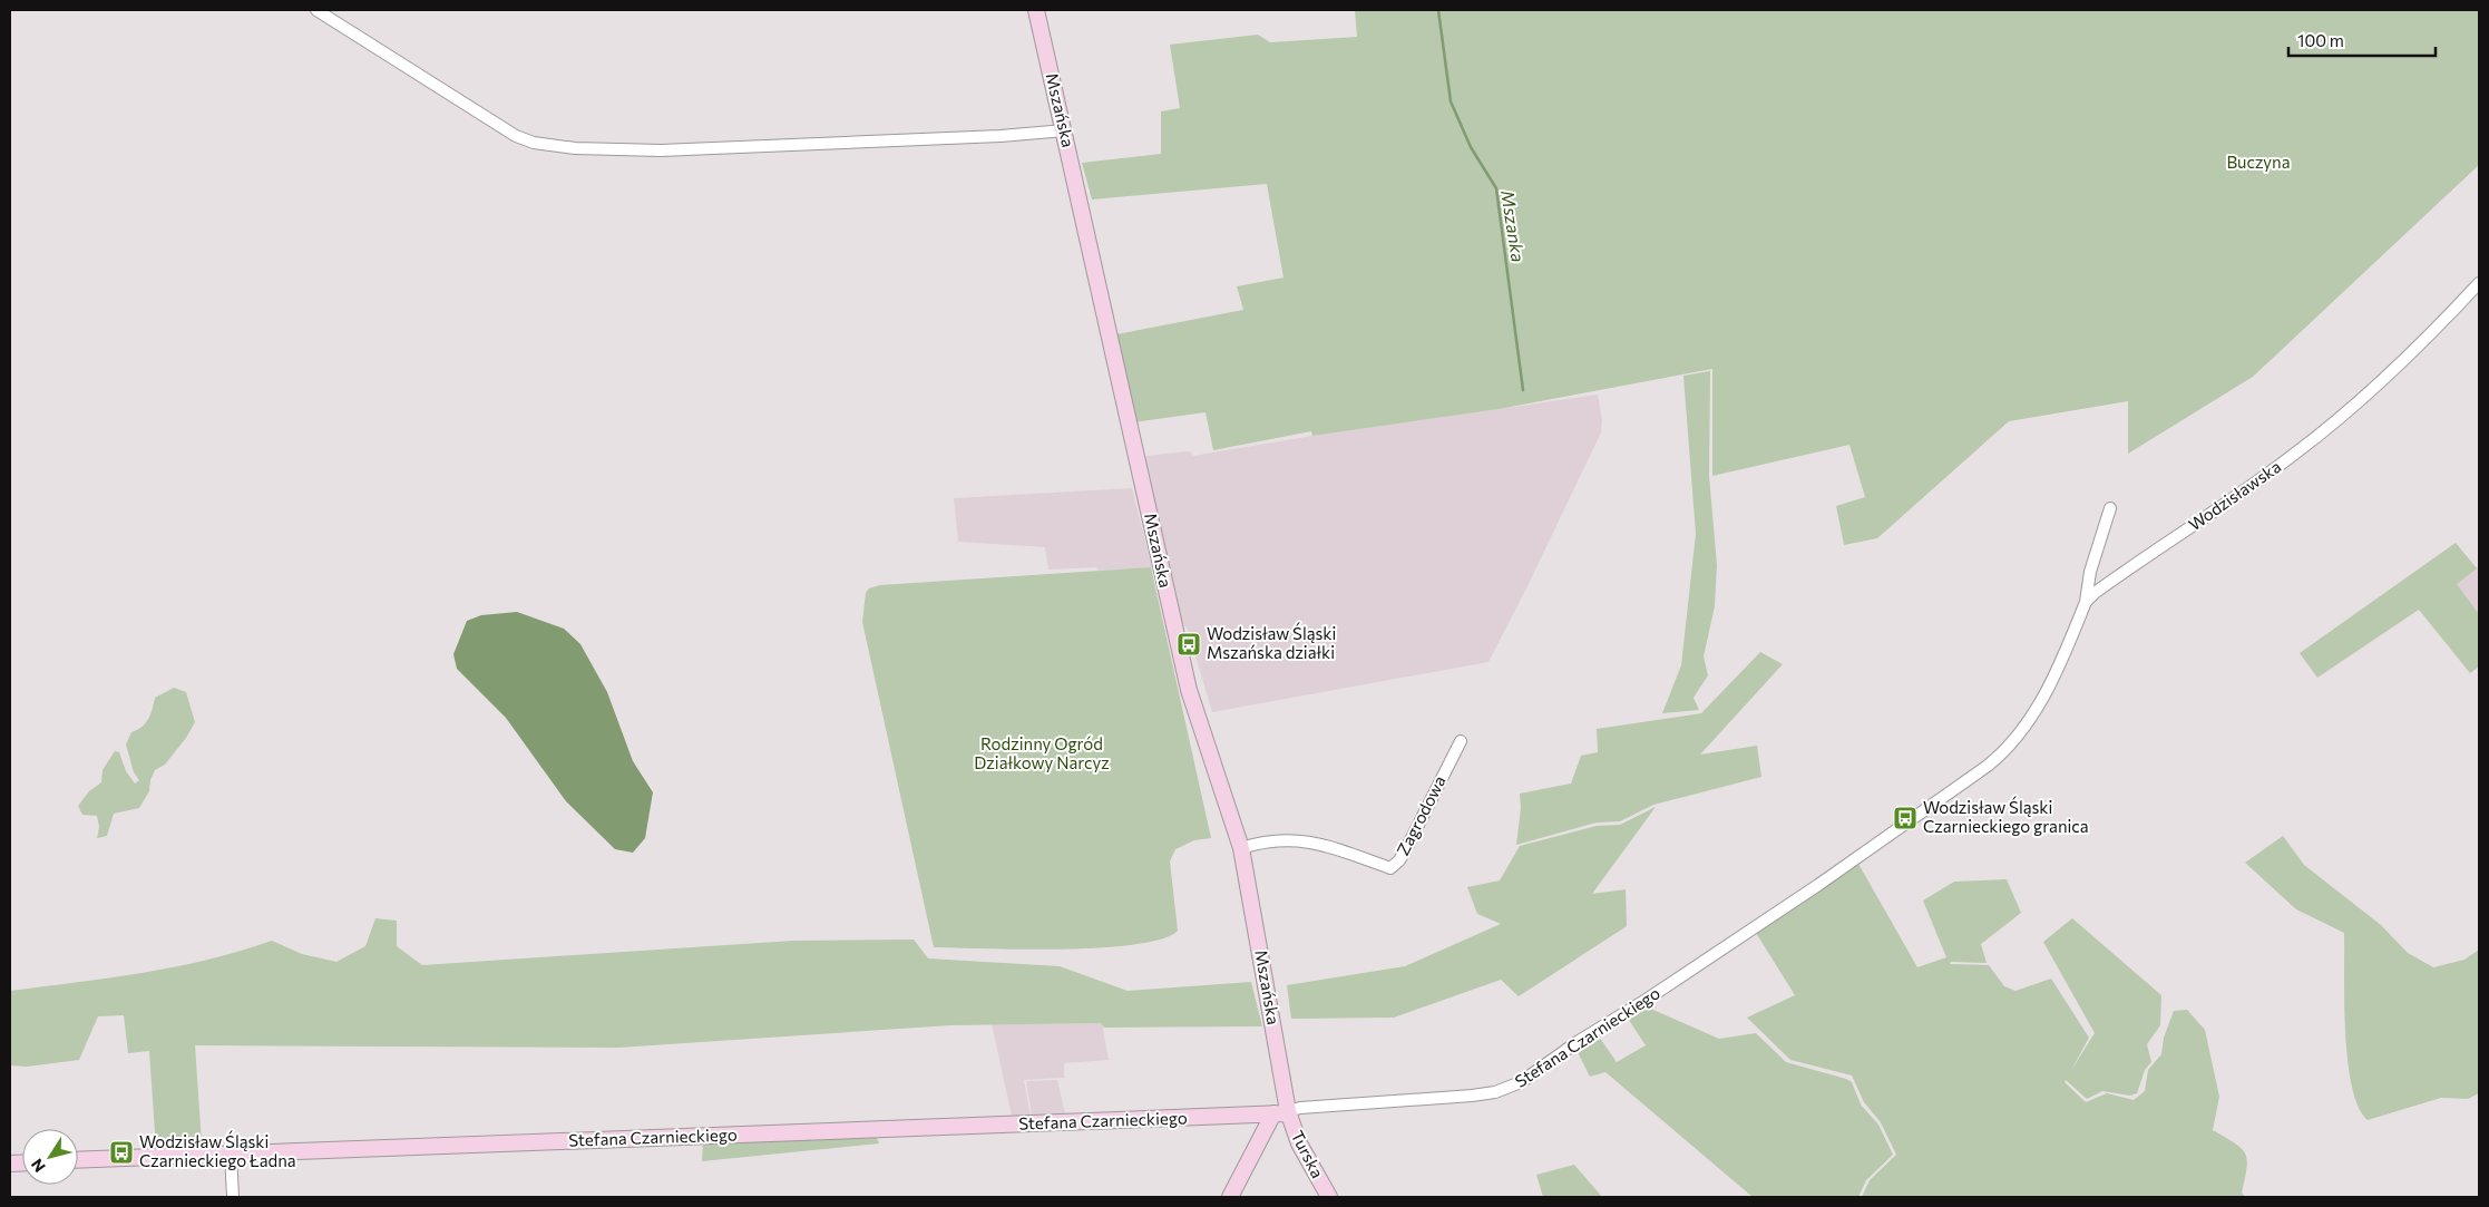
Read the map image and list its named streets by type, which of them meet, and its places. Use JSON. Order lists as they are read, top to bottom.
{
  "streets": {
    "street": [
      "Mszańska",
      "Wodzisławska",
      "Zagrodowa",
      "Stefana Czarnieckiego",
      "Turska"
    ]
  },
  "crossings": [
    ["Mszańska", "Zagrodowa"],
    ["Mszańska", "Stefana Czarnieckiego"],
    ["Mszańska", "Turska"],
    ["Wodzisławska", "Stefana Czarnieckiego"],
    ["Stefana Czarnieckiego", "Turska"]
  ],
  "water": ["Mszanka"],
  "parks": ["Buczyna", "Rodzinny Ogród Działkowy Narcyz"],
  "places": {
    "bus stop": ["Wodzisław Śląski Mszańska działki", "Wodzisław Śląski Czarnieckiego granica", "Wodzisław Śląski Czarnieckiego Ładna"]
  },
  "scale_bar": "100 m",
  "north": "bottom left"
}
